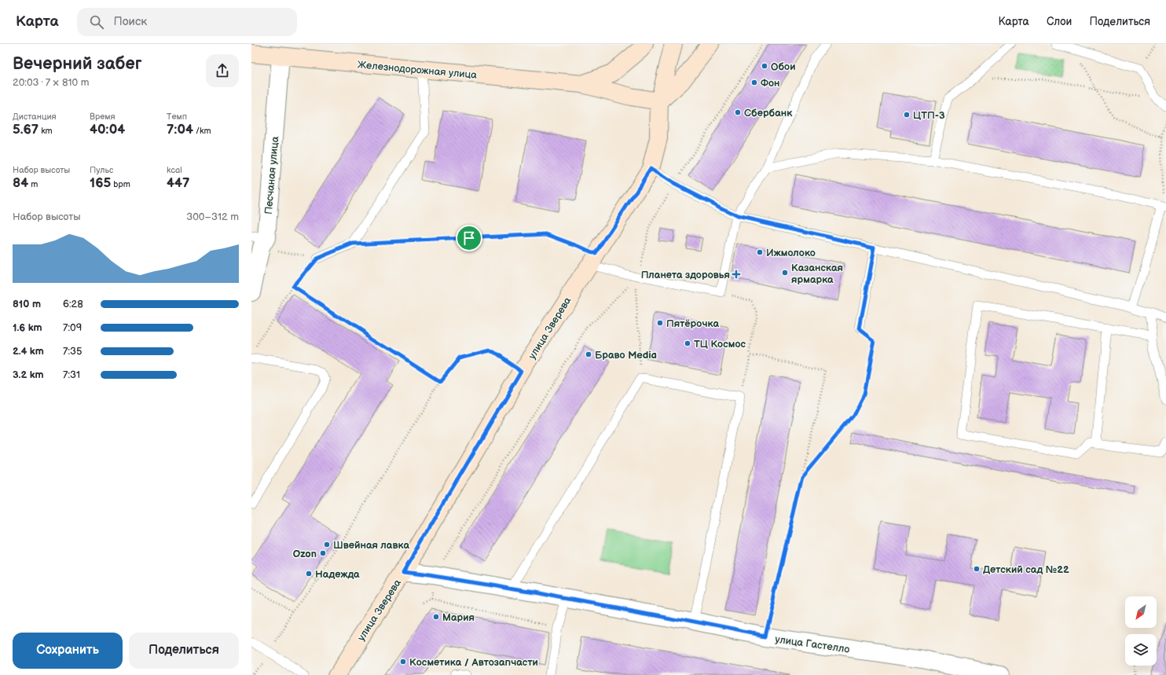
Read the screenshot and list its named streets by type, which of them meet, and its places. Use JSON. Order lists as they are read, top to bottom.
{
  "streets": {
    "main road": ["Железнодорожная улица", "улица Зверева"],
    "street": ["Песчаная улица", "улица Гастелло"]
  },
  "crossings": [
    ["Железнодорожная улица", "Песчаная улица"],
    ["улица Зверева", "улица Гастелло"]
  ],
  "places": {
    "other": [
      "Обои",
      "Фон",
      "Сбербанк",
      "ЦТП-3",
      "Ижмолоко",
      "Казанская ярмарка",
      "Пятёрочка",
      "ТЦ Космос",
      "Браво Media",
      "Швейная лавка",
      "Ozon",
      "Детский сад №22",
      "Надежда",
      "Мария",
      "Косметика / Автозапчасти"
    ],
    "health": ["Планета здоровья"]
  },
  "north": "bottom left",
  "page": {
    "header": "Карта",
    "search": "Поиск",
    "nav": ["Карта", "Слои", "Поделиться"],
    "heading": ["Вечерний забег", "20:03 · 7 × 810 m"],
    "stats": [
      ["Дистанция", "5.67 km"],
      ["Время", "40:04"],
      ["Темп", "7:04 /km"],
      ["Набор высоты", "84 m"],
      ["Пульс", "165 bpm"],
      ["kcal", "447"]
    ],
    "chart": ["Набор высоты", "300–312 m"],
    "list": [
      {
        "name": "810 m",
        "note": "6:28"
      },
      {
        "name": "1.6 km",
        "note": "7:09"
      },
      {
        "name": "2.4 km",
        "note": "7:35"
      },
      {
        "name": "3.2 km",
        "note": "7:31"
      }
    ],
    "buttons": ["Сохранить", "Поделиться"]
  }
}
